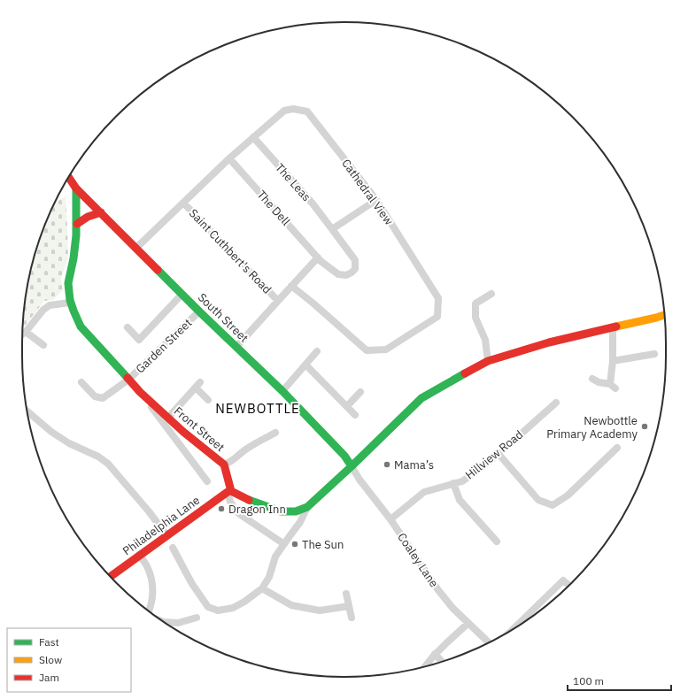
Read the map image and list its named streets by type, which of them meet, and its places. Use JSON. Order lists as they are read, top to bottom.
{
  "streets": {
    "street": [
      "The Leas",
      "Cathedral View",
      "The Dell",
      "Saint Cuthbert's Road",
      "South Street",
      "Garden Street",
      "Front Street",
      "Hillview Road",
      "Philadelphia Lane",
      "Coaley Lane"
    ]
  },
  "crossings": [
    ["The Leas", "Cathedral View"],
    ["The Leas", "The Dell"],
    ["Cathedral View", "The Dell"],
    ["Cathedral View", "Saint Cuthbert's Road"],
    ["Cathedral View", "South Street"],
    ["South Street", "Garden Street"],
    ["South Street", "Front Street"],
    ["South Street", "Coaley Lane"],
    ["Garden Street", "Front Street"],
    ["Front Street", "Philadelphia Lane"],
    ["Hillview Road", "Coaley Lane"]
  ],
  "districts": ["NEWBOTTLE"],
  "places": [
    "Newbottle Primary Academy",
    "Mama’s",
    "Dragon Inn",
    "The Sun"
  ],
  "legend": ["Fast", "Slow", "Jam"],
  "scale_bar": "100 m"
}
